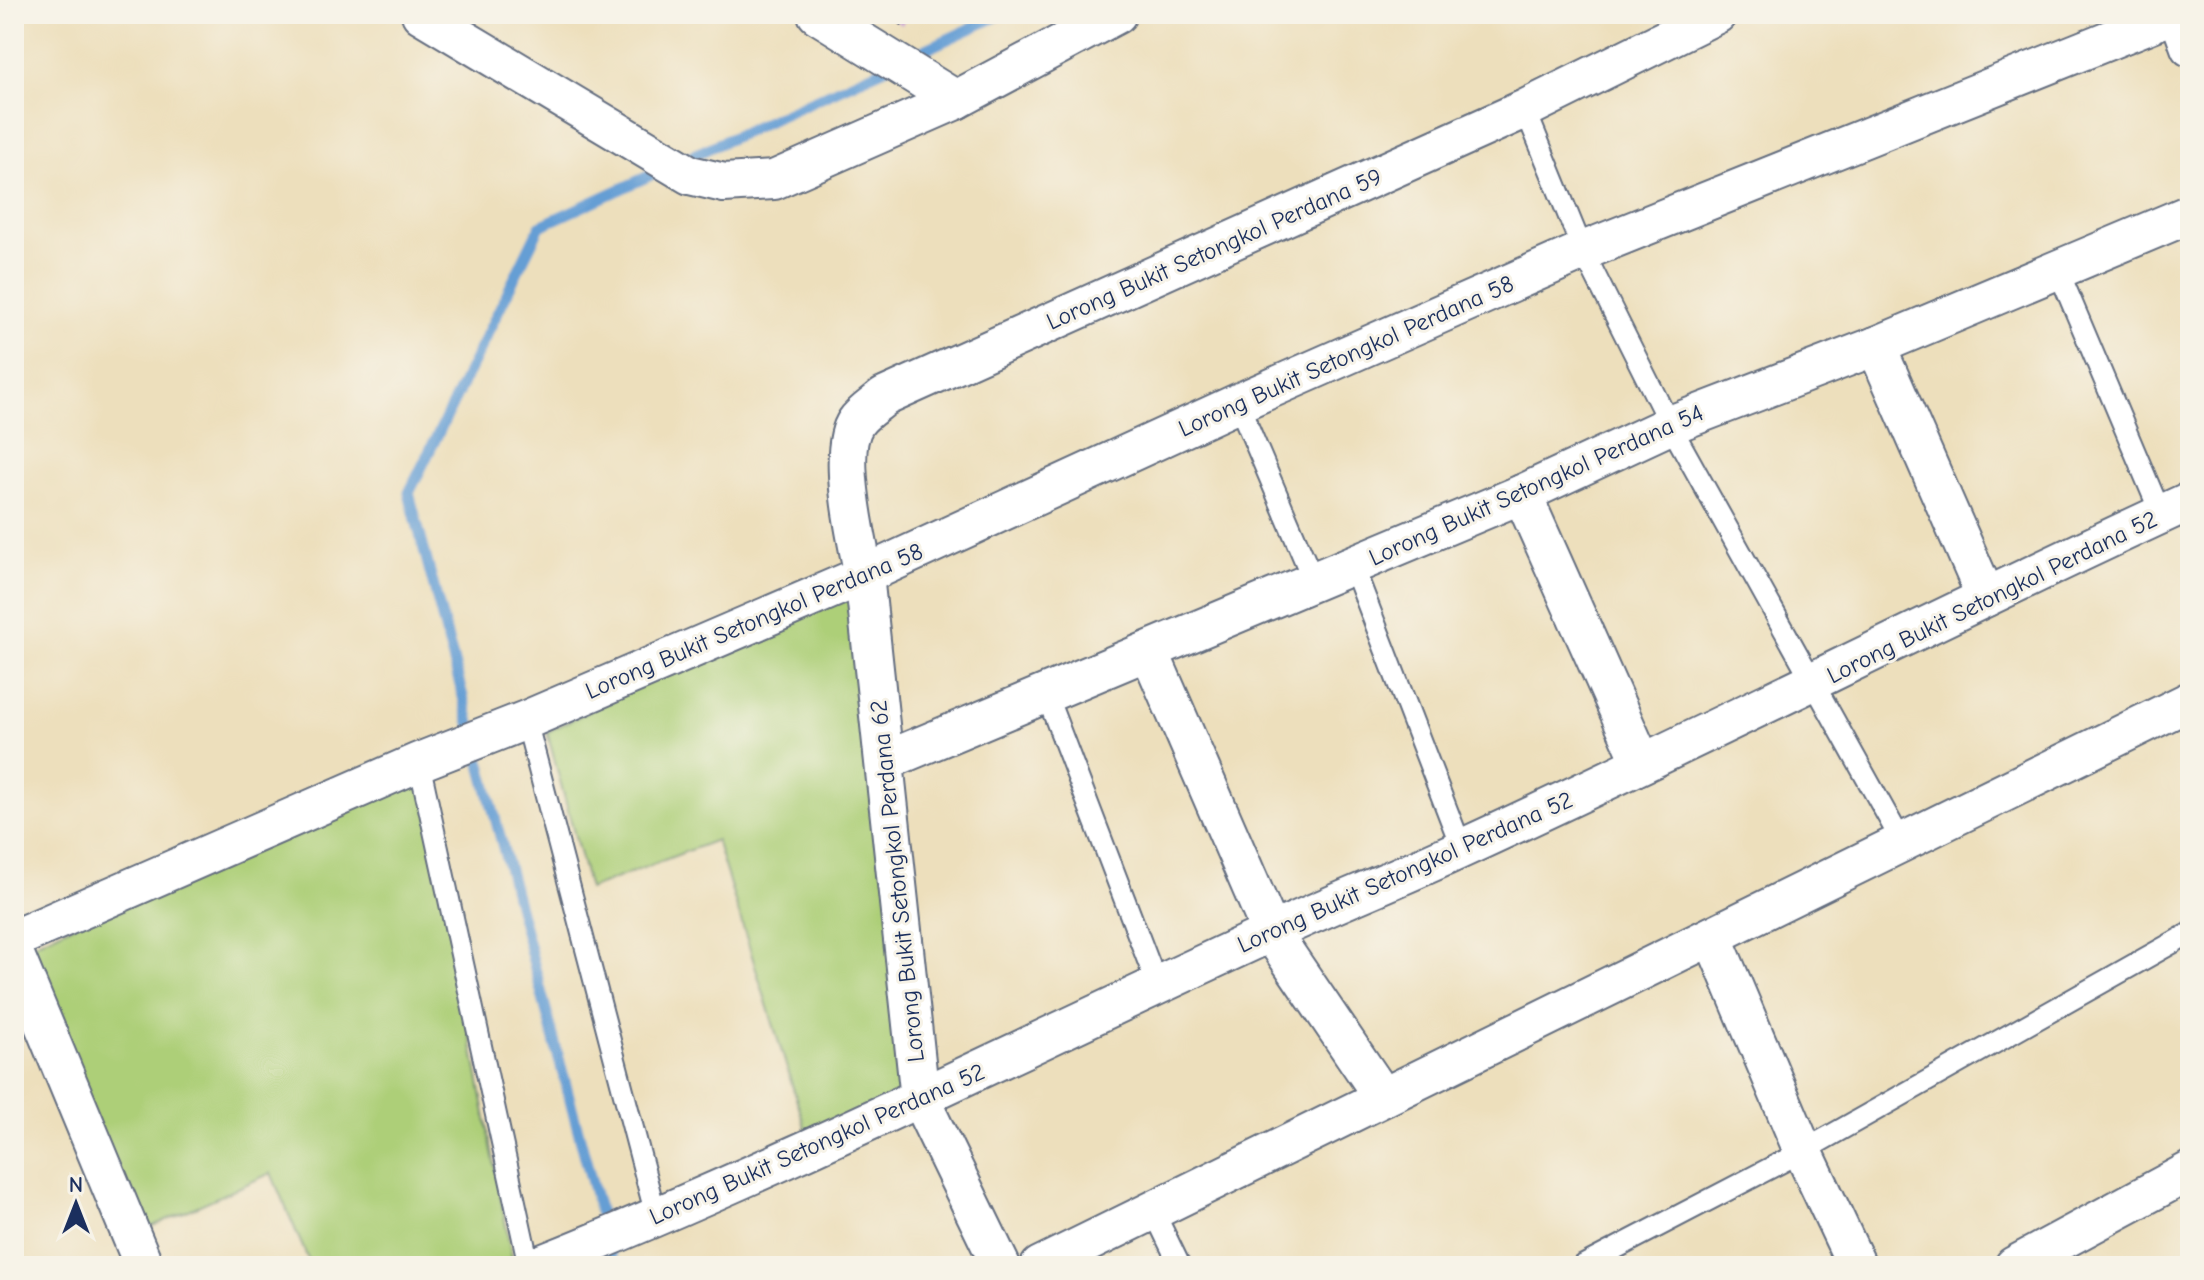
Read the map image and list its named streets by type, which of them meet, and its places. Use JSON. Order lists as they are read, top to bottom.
{
  "streets": {
    "street": [
      "Lorong Bukit Setongkol Perdana 59",
      "Lorong Bukit Setongkol Perdana 58",
      "Lorong Bukit Setongkol Perdana 54",
      "Lorong Bukit Setongkol Perdana 52",
      "Lorong Bukit Setongkol Perdana 62"
    ]
  },
  "crossings": [
    ["Lorong Bukit Setongkol Perdana 59", "Lorong Bukit Setongkol Perdana 58"],
    ["Lorong Bukit Setongkol Perdana 59", "Lorong Bukit Setongkol Perdana 62"],
    ["Lorong Bukit Setongkol Perdana 58", "Lorong Bukit Setongkol Perdana 62"],
    ["Lorong Bukit Setongkol Perdana 54", "Lorong Bukit Setongkol Perdana 62"],
    ["Lorong Bukit Setongkol Perdana 52", "Lorong Bukit Setongkol Perdana 62"]
  ],
  "north": "top"
}
